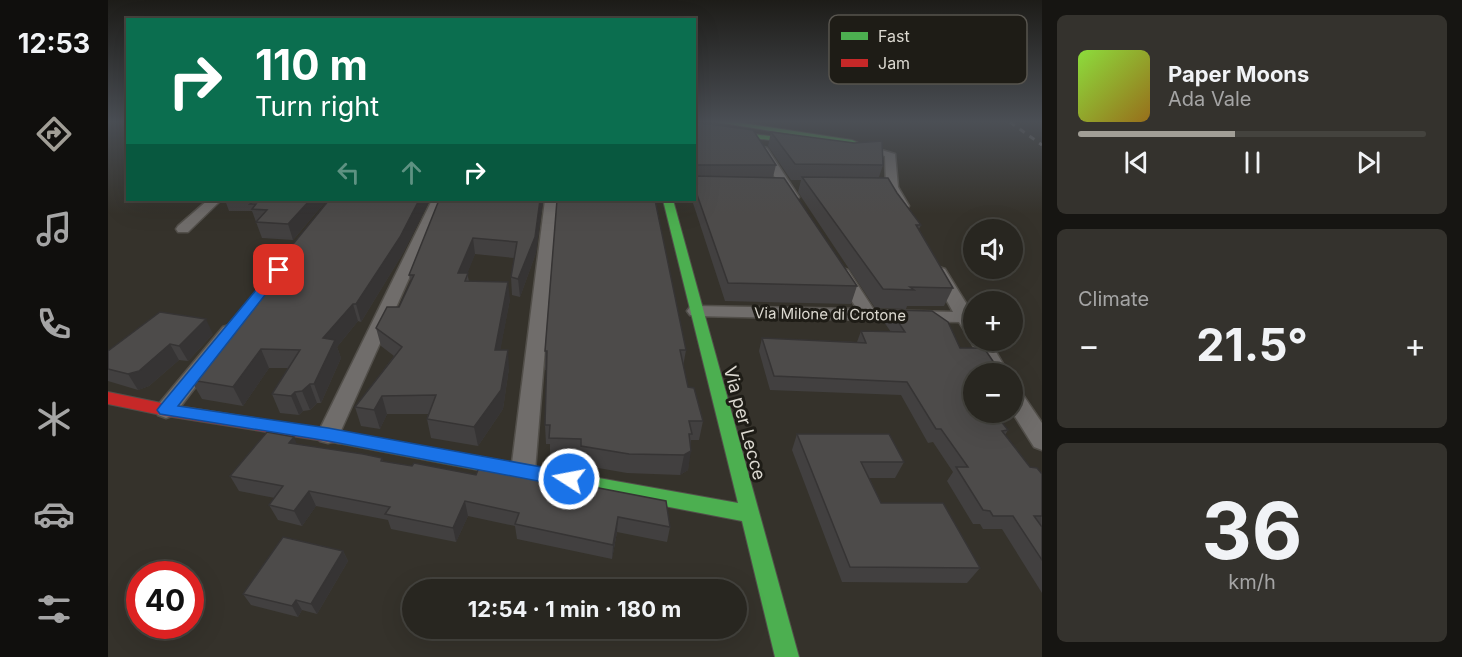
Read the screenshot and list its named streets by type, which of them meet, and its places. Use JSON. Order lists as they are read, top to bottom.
{
  "streets": {
    "street": ["Via Milone di Crotone", "Via per Lecce"]
  },
  "crossings": [
    ["Via Milone di Crotone", "Via per Lecce"]
  ],
  "legend": ["Fast", "Jam"],
  "page": {
    "tabs": "12:53",
    "turn": ["110 m", "Turn right"],
    "song": ["Paper Moons", "Ada Vale"],
    "map_buttons": ["+", "−"],
    "tile": [
      "Climate",
      ["36", "km/h"]
    ],
    "heat": ["−", "21.5°", "+"],
    "limit": "40",
    "trip": "12:54 · 1 min · 180 m"
  }
}
